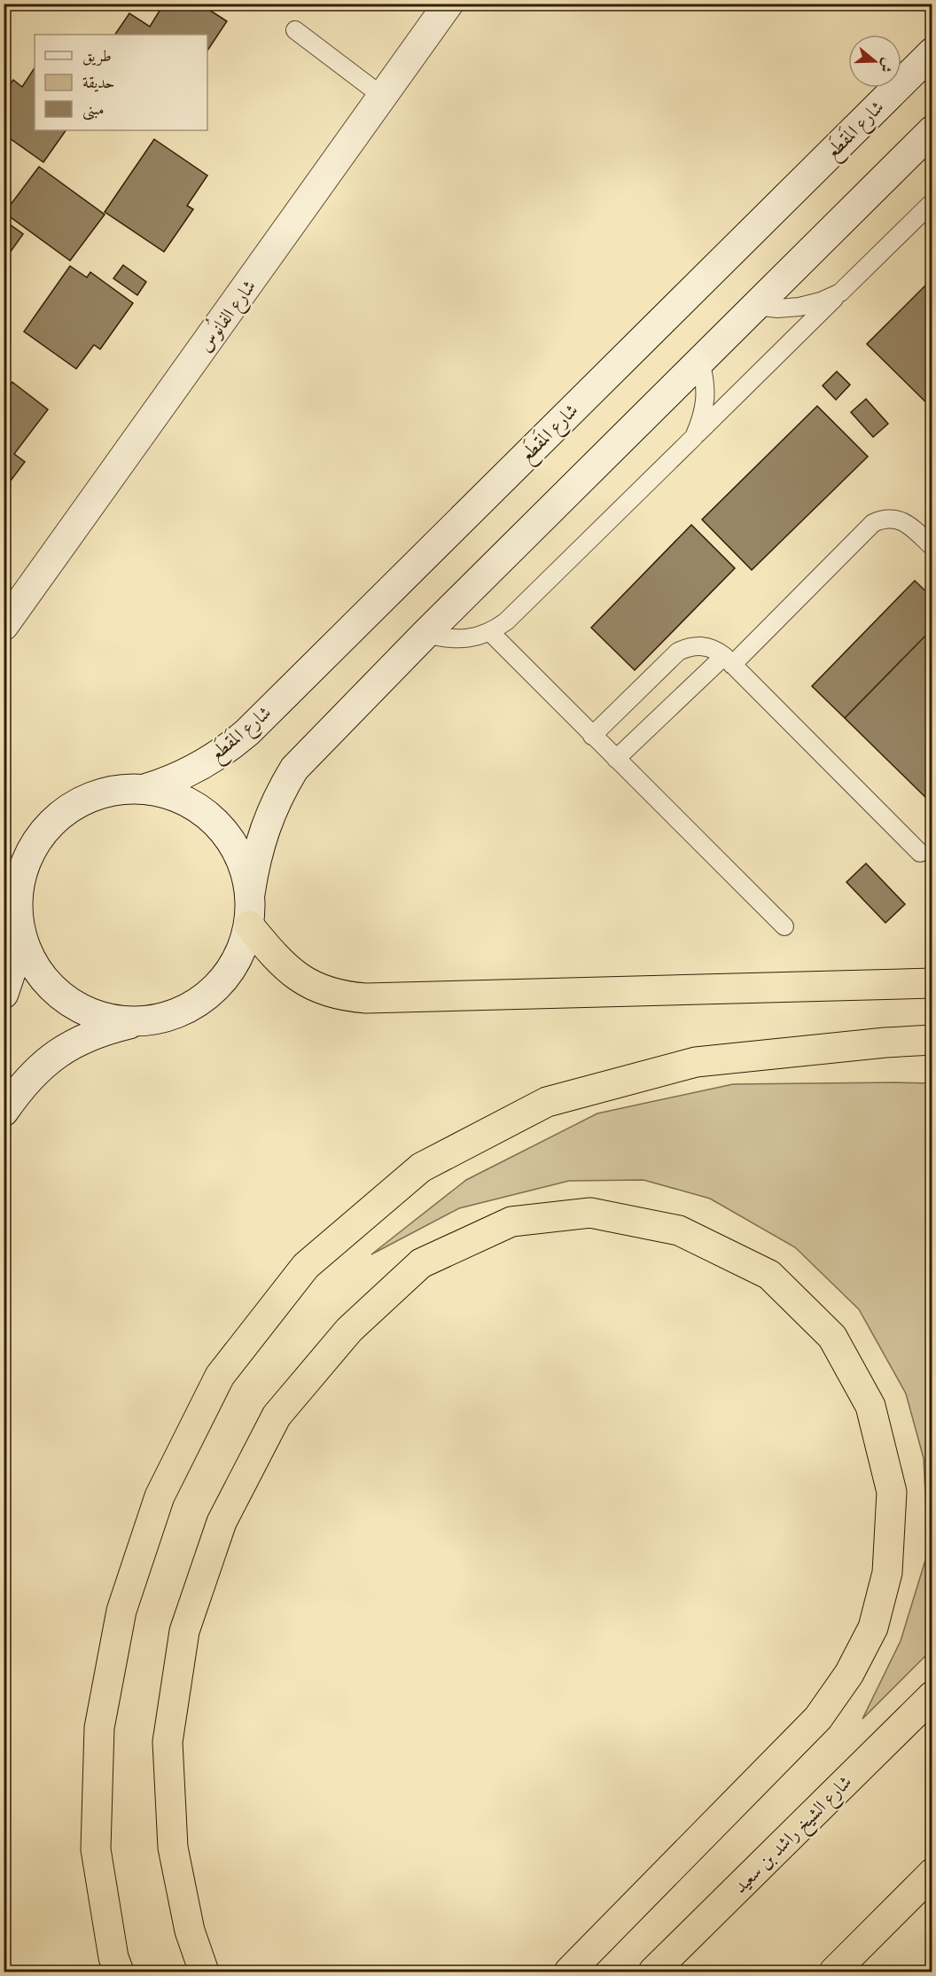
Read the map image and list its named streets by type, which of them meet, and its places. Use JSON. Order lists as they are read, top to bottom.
{
  "streets": {
    "highway": ["شارع الشيخ راشد بن سعيد"],
    "street": ["شارع المَقطَع", "شارع الفانُوس"]
  },
  "legend": ["طريق", "حديقة", "مبنى"],
  "north": "right"
}
